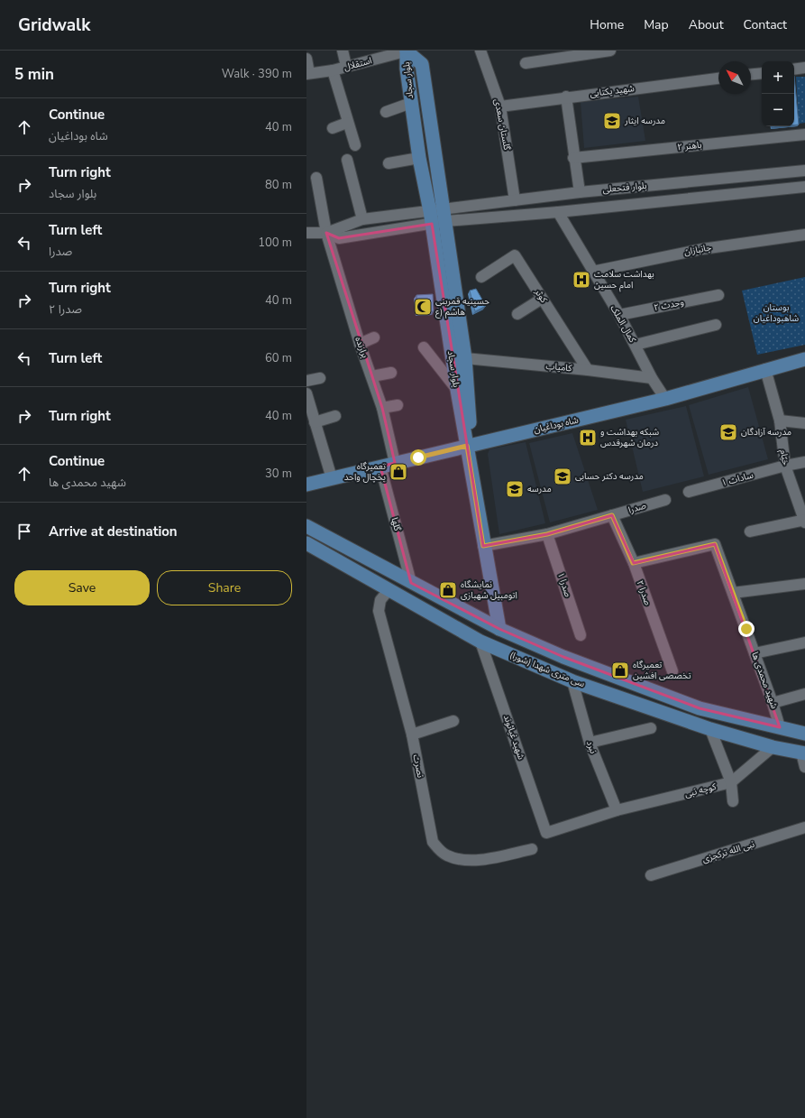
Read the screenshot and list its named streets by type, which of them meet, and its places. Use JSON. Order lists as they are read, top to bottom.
{
  "streets": {
    "main road": ["بلوار سجاد", "شاه بوداغیان", "سی متری شهدا (شورا)"],
    "street": [
      "استقلال",
      "شهید یکتایی",
      "گلستان سعدی",
      "باهنر ۲",
      "بلوار فتحعلی",
      "جانبازان",
      "کوثر",
      "وحدت ۲",
      "کمال الملک",
      "برازنده",
      "کامیاب",
      "خیّام",
      "سادات ۱",
      "صدرا",
      "گلها",
      "صدرا ۱",
      "صدرا ۲",
      "شهید محمدی ها",
      "شهید غیاثوند",
      "نبرد",
      "نصرت",
      "کوچه نبی",
      "نبی الله ترکجزی"
    ]
  },
  "crossings": [
    ["استقلال", "بلوار سجاد"],
    ["بلوار سجاد", "بلوار فتحعلی"],
    ["بلوار سجاد", "کامیاب"],
    ["بلوار سجاد", "شاه بوداغیان"],
    ["بلوار سجاد", "صدرا"],
    ["بلوار سجاد", "سی متری شهدا (شورا)"],
    ["شهید یکتایی", "گلستان سعدی"],
    ["گلستان سعدی", "بلوار فتحعلی"],
    ["بلوار فتحعلی", "کمال الملک"],
    ["جانبازان", "کمال الملک"],
    ["کوثر", "کامیاب"],
    ["وحدت ۲", "کمال الملک"],
    ["کمال الملک", "کامیاب"],
    ["کمال الملک", "شاه بوداغیان"],
    ["برازنده", "شاه بوداغیان"],
    ["شاه بوداغیان", "خیّام"],
    ["شاه بوداغیان", "گلها"],
    ["خیّام", "سادات ۱"],
    ["صدرا", "صدرا ۱"],
    ["صدرا", "صدرا ۲"],
    ["گلها", "سی متری شهدا (شورا)"],
    ["صدرا ۲", "شهید محمدی ها"],
    ["سی متری شهدا (شورا)", "شهید محمدی ها"],
    ["سی متری شهدا (شورا)", "شهید غیاثوند"],
    ["سی متری شهدا (شورا)", "نبرد"],
    ["سی متری شهدا (شورا)", "نصرت"],
    ["سی متری شهدا (شورا)", "کوچه نبی"],
    ["شهید غیاثوند", "کوچه نبی"],
    ["نبرد", "کوچه نبی"]
  ],
  "parks": ["بوستان شاهبوداغیان"],
  "places": {
    "school or university": [
      "مدرسه ایثار",
      "مدرسه آزادگان",
      "مدرسه دکتر حسابی",
      "مدرسه"
    ],
    "hospital": ["بهداشت سلامت امام حسین", "شبکه بهداشت و درمان شهرقدس"],
    "mosque": ["حسینیه قمربنی هاشم (ع"],
    "shop": ["تعمیرگاه یخچال واحد", "نمایشگاه اتومبیل شهبازی", "تعمیرگاه تخصصی افشین"]
  },
  "north": "top left",
  "page": {
    "header": "Gridwalk",
    "nav": [
      "Home",
      "Map",
      "About",
      "Contact"
    ],
    "heading": ["5 min", "Walk · 390 m"],
    "map_buttons": ["+", "−"],
    "list": [
      ["Continue", "شاه بوداغیان", "40 m"],
      ["Turn right", "بلوار سجاد", "80 m"],
      ["Turn left", "صدرا", "100 m"],
      ["Turn right", "صدرا ۲", "40 m"],
      ["Turn left", "60 m"],
      ["Turn right", "40 m"],
      ["Continue", "شهید محمدی ها", "30 m"],
      "Arrive at destination"
    ],
    "buttons": ["Save", "Share"]
  }
}
